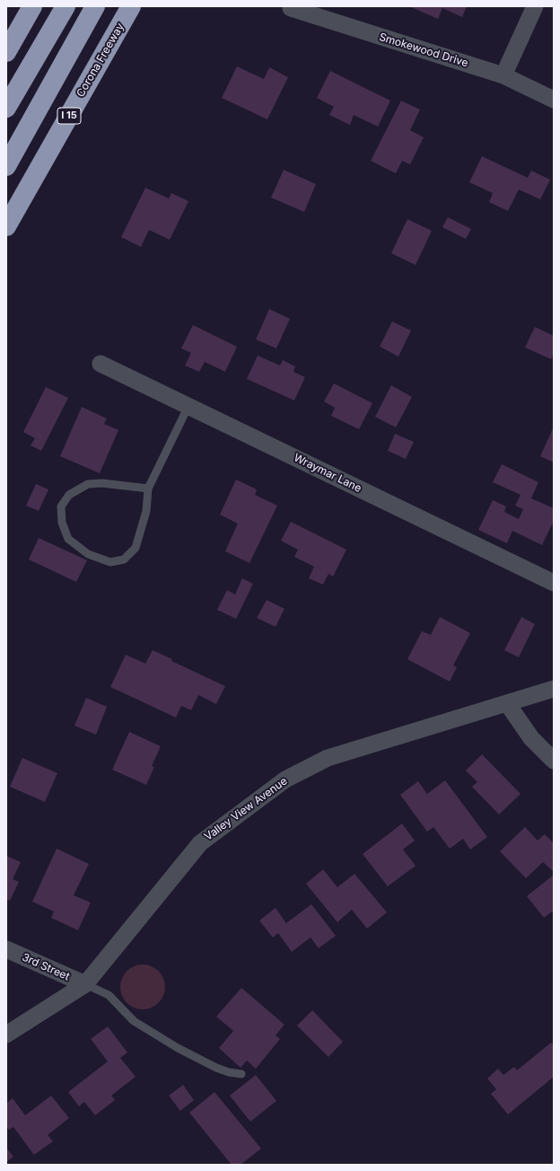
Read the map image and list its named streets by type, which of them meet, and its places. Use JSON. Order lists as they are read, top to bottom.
{
  "streets": {
    "highway": ["Corona Freeway", "I 15"],
    "street": [
      "Smokewood Drive",
      "Wraymar Lane",
      "Valley View Avenue",
      "3rd Street"
    ]
  },
  "crossings": [
    ["Valley View Avenue", "3rd Street"]
  ]
}
